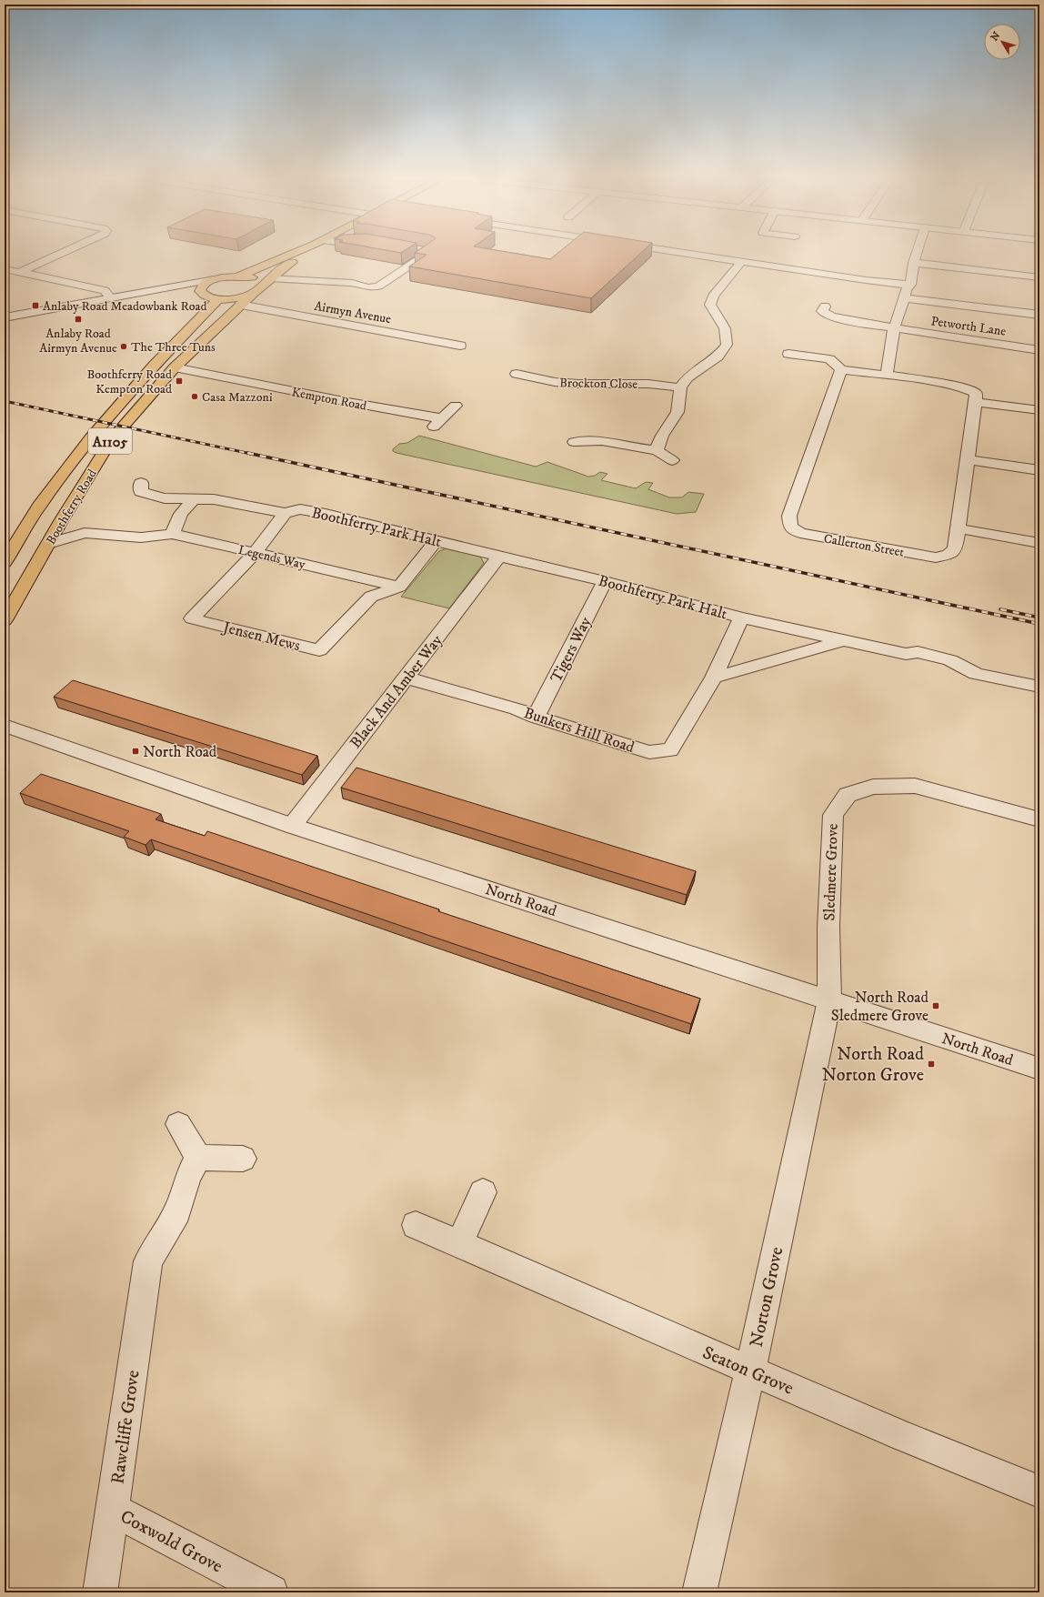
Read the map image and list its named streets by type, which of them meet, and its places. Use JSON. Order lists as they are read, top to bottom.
{
  "streets": {
    "main road": ["A1105", "Boothferry Road"],
    "street": [
      "Airmyn Avenue",
      "Petworth Lane",
      "Brockton Close",
      "Kempton Road",
      "Boothferry Park Halt",
      "Callerton Street",
      "Legends Way",
      "Jensen Mews",
      "Tigers Way",
      "Black And Amber Way",
      "Bunkers Hill Road",
      "Sledmere Grove",
      "North Road",
      "Norton Grove",
      "Seaton Grove",
      "Rawcliffe Grove",
      "Coxwold Grove"
    ]
  },
  "crossings": [
    ["Airmyn Avenue", "Boothferry Road"],
    ["Kempton Road", "Boothferry Road"],
    ["A1105", "Boothferry Road"],
    ["Boothferry Road", "Legends Way"],
    ["Boothferry Park Halt", "Tigers Way"],
    ["Boothferry Park Halt", "Black And Amber Way"],
    ["Boothferry Park Halt", "Bunkers Hill Road"],
    ["Legends Way", "Jensen Mews"],
    ["Tigers Way", "Bunkers Hill Road"],
    ["Black And Amber Way", "Bunkers Hill Road"],
    ["Black And Amber Way", "North Road"],
    ["Sledmere Grove", "North Road"],
    ["Sledmere Grove", "Norton Grove"],
    ["North Road", "Norton Grove"],
    ["Norton Grove", "Seaton Grove"],
    ["Rawcliffe Grove", "Coxwold Grove"]
  ],
  "places": {
    "transit": [
      "Anlaby Road Meadowbank Road",
      "Anlaby Road Airmyn Avenue",
      "Boothferry Road Kempton Road",
      "North Road",
      "North Road Sledmere Grove",
      "North Road Norton Grove"
    ],
    "other": ["The Three Tuns", "Casa Mazzoni"]
  },
  "north": "top left"
}
